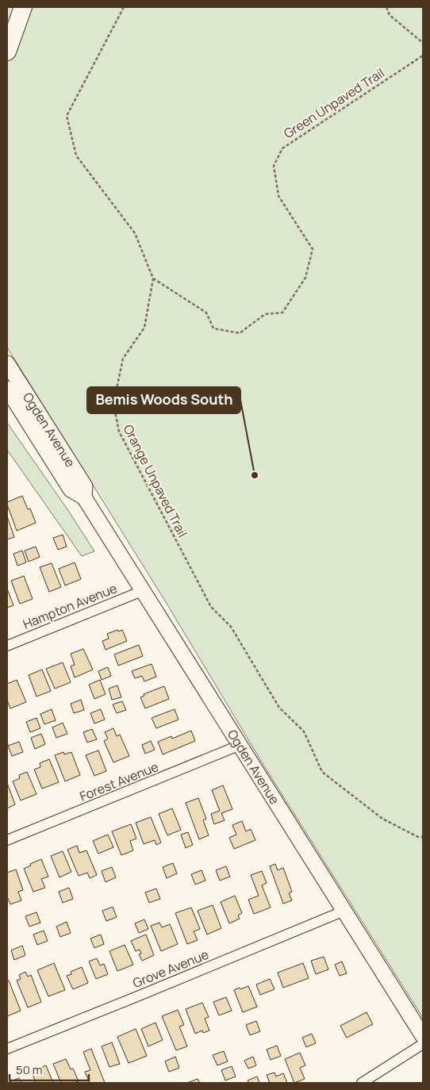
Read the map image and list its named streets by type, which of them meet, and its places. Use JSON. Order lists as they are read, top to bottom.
{
  "streets": {
    "main road": ["Ogden Avenue"],
    "street": ["Hampton Avenue", "Forest Avenue", "Grove Avenue"],
    "path": ["Green Unpaved Trail", "Orange Unpaved Trail"]
  },
  "crossings": [
    ["Green Unpaved Trail", "Orange Unpaved Trail"],
    ["Ogden Avenue", "Hampton Avenue"],
    ["Ogden Avenue", "Forest Avenue"],
    ["Ogden Avenue", "Grove Avenue"]
  ],
  "places": ["Bemis Woods South"],
  "scale_bar": "50 m"
}
